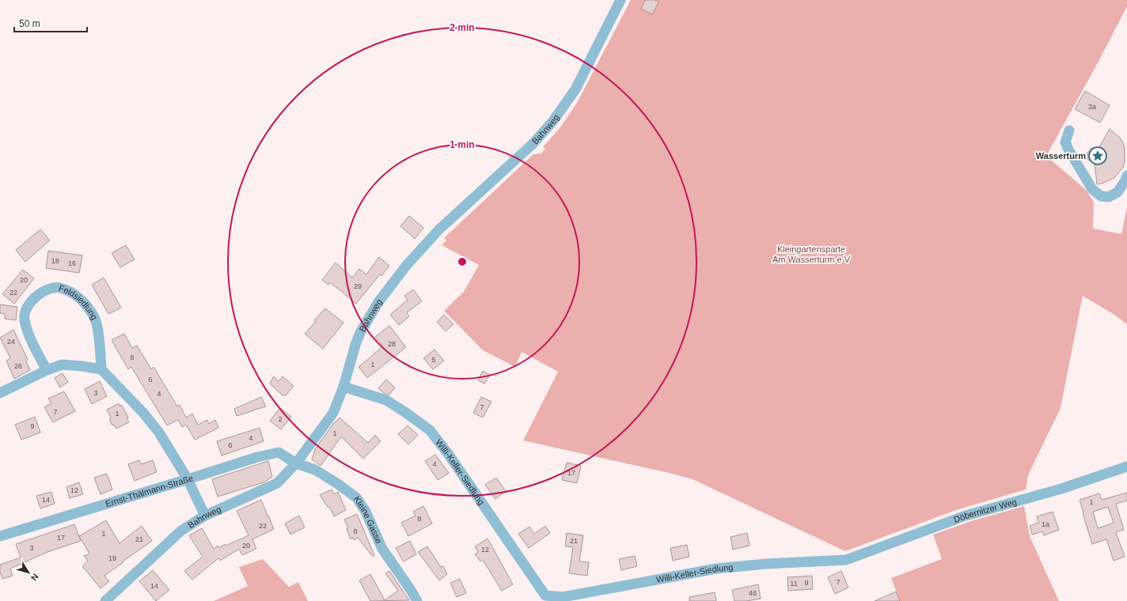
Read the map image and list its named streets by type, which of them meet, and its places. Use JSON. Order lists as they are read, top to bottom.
{
  "streets": {
    "street": [
      "Bahnweg",
      "Feldsiedlung",
      "Willi-Keller-Siedlung",
      "Ernst-Thälmann-Straße",
      "Döbernitzer Weg",
      "Kleine Gasse"
    ]
  },
  "crossings": [
    ["Bahnweg", "Willi-Keller-Siedlung"],
    ["Bahnweg", "Ernst-Thälmann-Straße"],
    ["Bahnweg", "Kleine Gasse"],
    ["Willi-Keller-Siedlung", "Döbernitzer Weg"],
    ["Ernst-Thälmann-Straße", "Kleine Gasse"]
  ],
  "parks": ["Kleingartensparte Am Wasserturm e V"],
  "places": {
    "place": ["Wasserturm"]
  },
  "house_numbers": [
    "3a",
    "18",
    "16",
    "20",
    "29",
    "22",
    "24",
    "28",
    "8",
    "5",
    "1",
    "26",
    "6",
    "3",
    "4",
    "7",
    "7",
    "1",
    "2",
    "9",
    "1",
    "4",
    "6",
    "4",
    "17",
    "12",
    "14",
    "1",
    "8",
    "1a",
    "22",
    "8",
    "1",
    "17",
    "21",
    "21",
    "20",
    "3",
    "12",
    "19",
    "7",
    "9",
    "11",
    "14",
    "46"
  ],
  "scale_bar": "50 m",
  "north": "bottom right",
  "rings": ["2 min", "1 min"]
}
